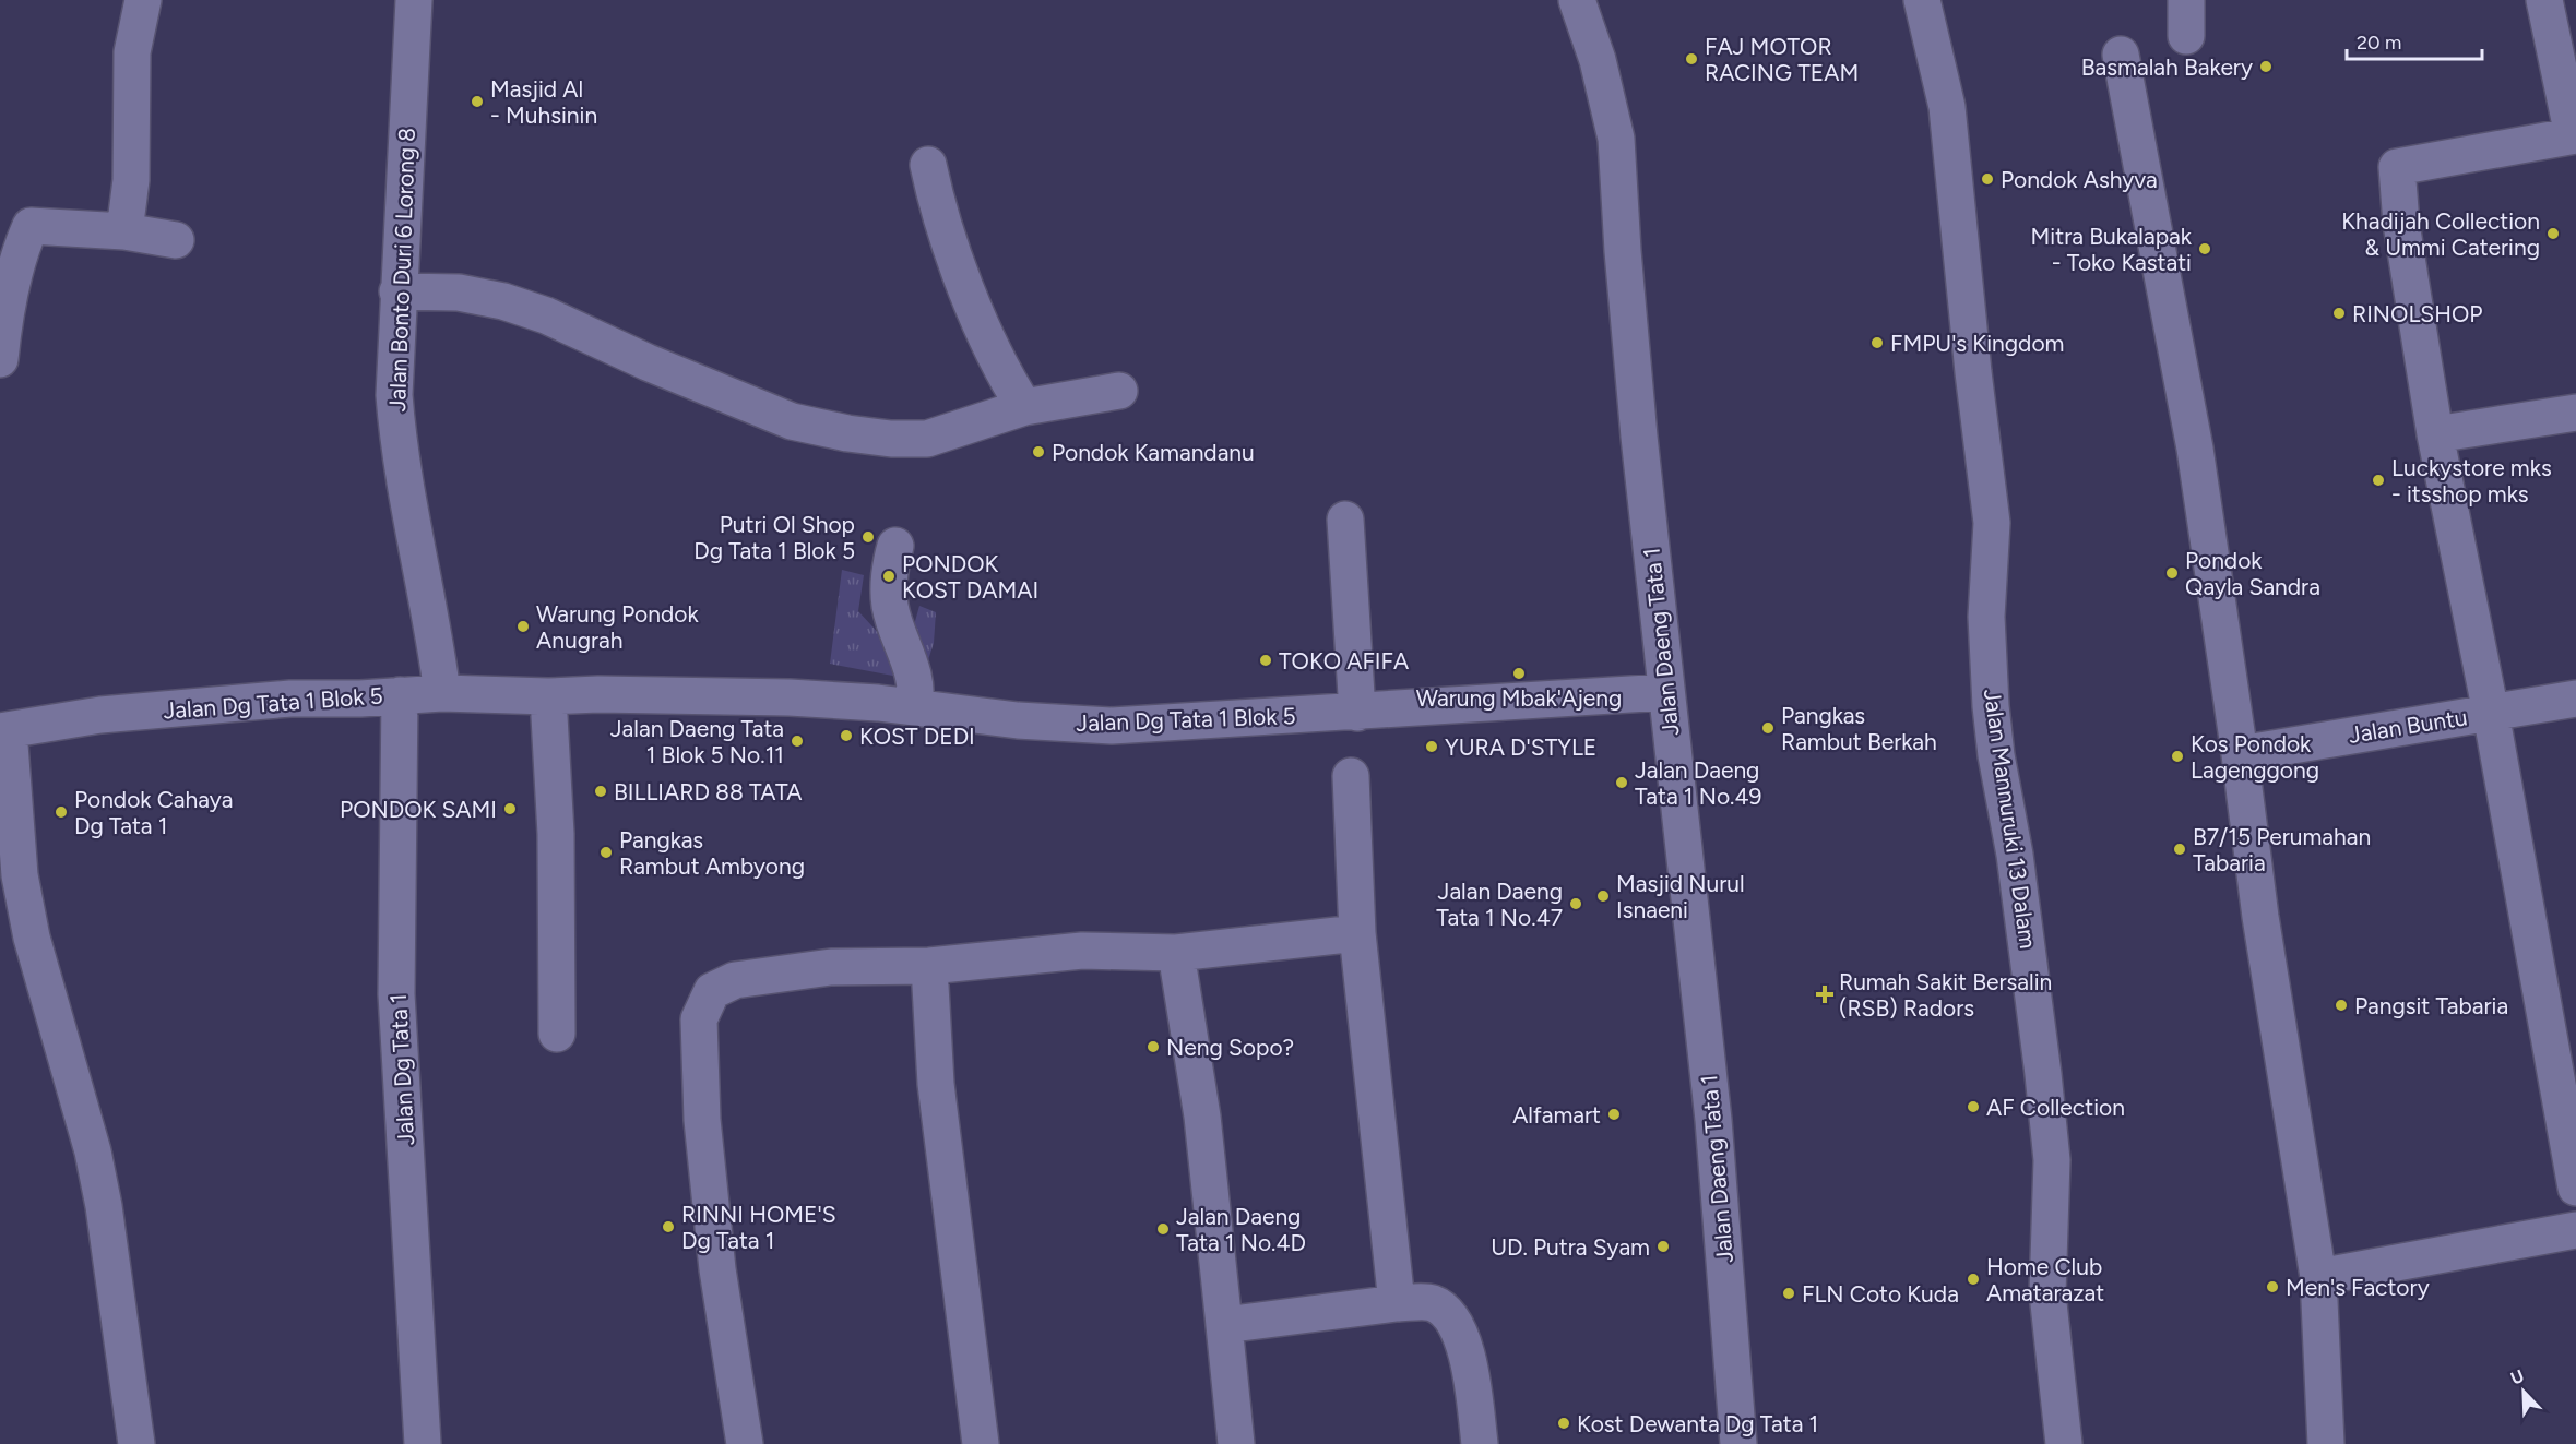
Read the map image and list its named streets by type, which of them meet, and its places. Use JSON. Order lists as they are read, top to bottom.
{
  "streets": {
    "street": [
      "Jalan Bonto Duri 6 Lorong 8",
      "Jalan Daeng Tata 1",
      "Jalan Dg Tata 1 Blok 5",
      "Jalan Buntu",
      "Jalan Mannuruki 13 Dalam",
      "Jalan Dg Tata 1"
    ]
  },
  "crossings": [
    ["Jalan Bonto Duri 6 Lorong 8", "Jalan Dg Tata 1 Blok 5"],
    ["Jalan Daeng Tata 1", "Jalan Dg Tata 1 Blok 5"],
    ["Jalan Dg Tata 1 Blok 5", "Jalan Dg Tata 1"]
  ],
  "places": {
    "other": [
      "FAJ MOTOR RACING TEAM",
      "Basmalah Bakery",
      "Masjid Al - Muhsinin",
      "Pondok Ashyva",
      "Khadijah Collection & Ummi Catering",
      "Mitra Bukalapak - Toko Kastati",
      "RINOLSHOP",
      "FMPU's Kingdom",
      "Pondok Kamandanu",
      "Luckystore mks - itsshop mks",
      "Putri Ol Shop Dg Tata 1 Blok 5",
      "Pondok Qayla Sandra",
      "PONDOK KOST DAMAI",
      "Warung Pondok Anugrah",
      "TOKO AFIFA",
      "Warung Mbak'Ajeng",
      "Pangkas Rambut Berkah",
      "KOST DEDI",
      "Jalan Daeng Tata 1 Blok 5 No.11",
      "YURA D'STYLE",
      "Kos Pondok Lagenggong",
      "Jalan Daeng Tata 1 No.49",
      "BILLIARD 88 TATA",
      "PONDOK SAMI",
      "Pondok Cahaya Dg Tata 1",
      "B7/15 Perumahan Tabaria",
      "Pangkas Rambut Ambyong",
      "Masjid Nurul Isnaeni",
      "Jalan Daeng Tata 1 No.47",
      "Pangsit Tabaria",
      "Neng Sopo?",
      "AF Collection",
      "Alfamart",
      "RINNI HOME'S Dg Tata 1",
      "Jalan Daeng Tata 1 No.4D",
      "UD. Putra Syam",
      "Home Club Amatarazat",
      "Men's Factory",
      "FLN Coto Kuda",
      "Kost Dewanta Dg Tata 1"
    ],
    "health": ["Rumah Sakit Bersalin (RSB) Radors"]
  },
  "scale_bar": "20 m",
  "north": "top left"
}
